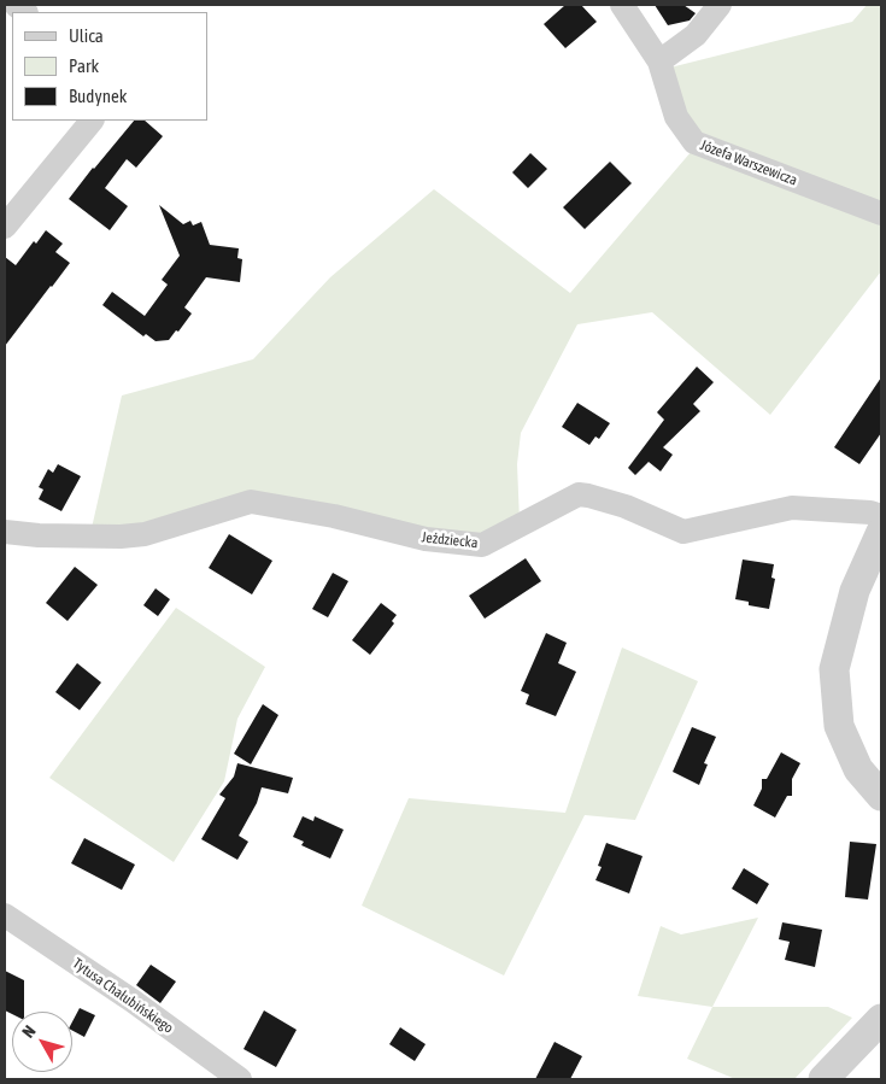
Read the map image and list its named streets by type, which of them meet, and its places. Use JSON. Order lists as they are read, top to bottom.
{
  "streets": {
    "street": ["Józefa Warszewicza", "Jeździecka", "Tytusa Chałubińskiego"]
  },
  "legend": ["Ulica", "Park", "Budynek"],
  "north": "top left"
}
